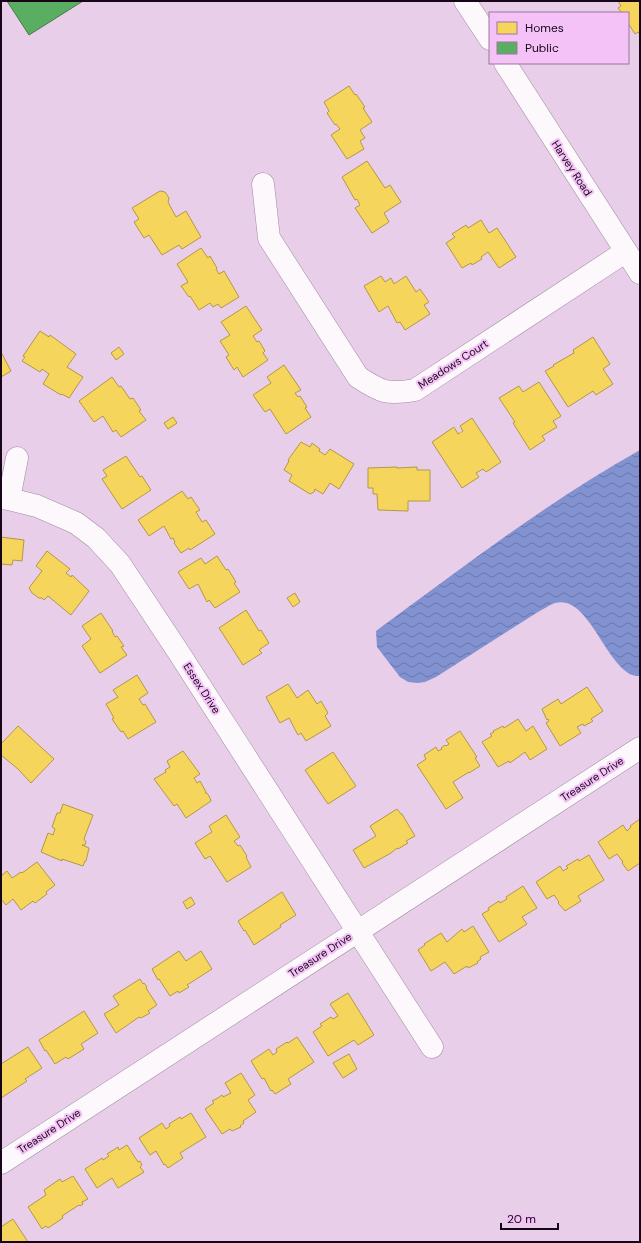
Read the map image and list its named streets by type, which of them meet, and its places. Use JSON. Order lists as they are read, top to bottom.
{
  "streets": {
    "street": [
      "Harvey Road",
      "Meadows Court",
      "Essex Drive",
      "Treasure Drive"
    ]
  },
  "crossings": [
    ["Harvey Road", "Meadows Court"],
    ["Essex Drive", "Treasure Drive"]
  ],
  "legend": ["Homes", "Public"],
  "scale_bar": "20 m"
}
